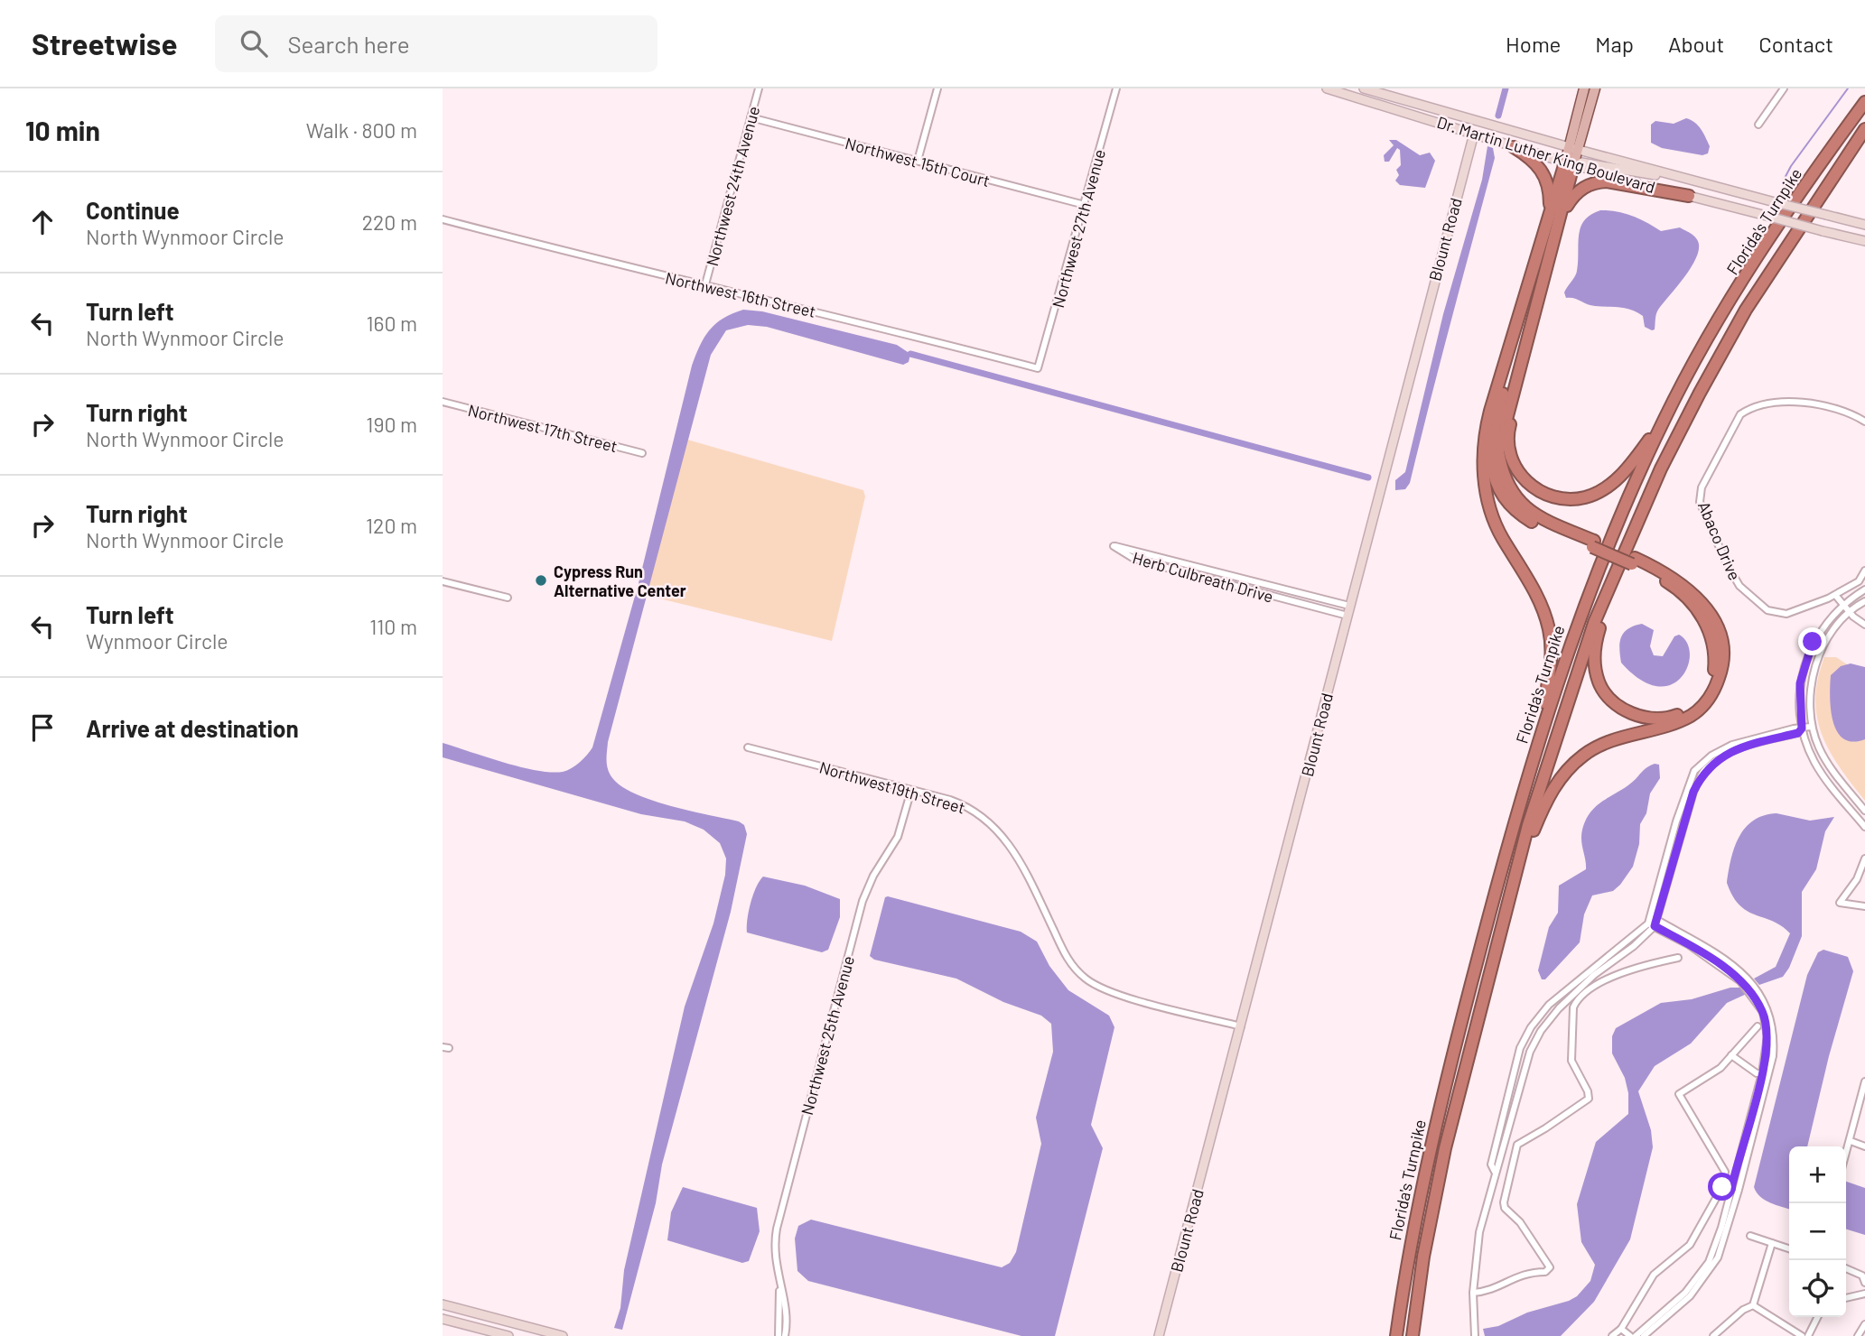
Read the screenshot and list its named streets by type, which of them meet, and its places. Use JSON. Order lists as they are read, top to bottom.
{
  "streets": {
    "highway": ["Florida's Turnpike"],
    "main road": ["Dr. Martin Luther King Boulevard", "Blount Road"],
    "street": [
      "Northwest 15th Court",
      "Northwest 24th Avenue",
      "Northwest 27th Avenue",
      "Northwest 16th Street",
      "Northwest 17th Street",
      "Abaco Drive",
      "Herb Culbreath Drive",
      "Northwest19th Street",
      "Northwest 25th Avenue"
    ]
  },
  "crossings": [
    ["Dr. Martin Luther King Boulevard", "Blount Road"],
    ["Northwest 15th Court", "Northwest 24th Avenue"],
    ["Northwest 15th Court", "Northwest 27th Avenue"],
    ["Northwest 24th Avenue", "Northwest 16th Street"],
    ["Northwest 27th Avenue", "Northwest 16th Street"],
    ["Blount Road", "Herb Culbreath Drive"],
    ["Blount Road", "Northwest19th Street"],
    ["Northwest19th Street", "Northwest 25th Avenue"]
  ],
  "places": ["Cypress Run Alternative Center"],
  "page": {
    "header": "Streetwise",
    "search": "Search here",
    "nav": [
      "Home",
      "Map",
      "About",
      "Contact"
    ],
    "heading": ["10 min", "Walk · 800 m"],
    "list": [
      ["Continue", "North Wynmoor Circle", "220 m"],
      ["Turn left", "North Wynmoor Circle", "160 m"],
      ["Turn right", "North Wynmoor Circle", "190 m"],
      ["Turn right", "North Wynmoor Circle", "120 m"],
      ["Turn left", "Wynmoor Circle", "110 m"],
      "Arrive at destination"
    ],
    "map_buttons": ["+", "−"]
  }
}
